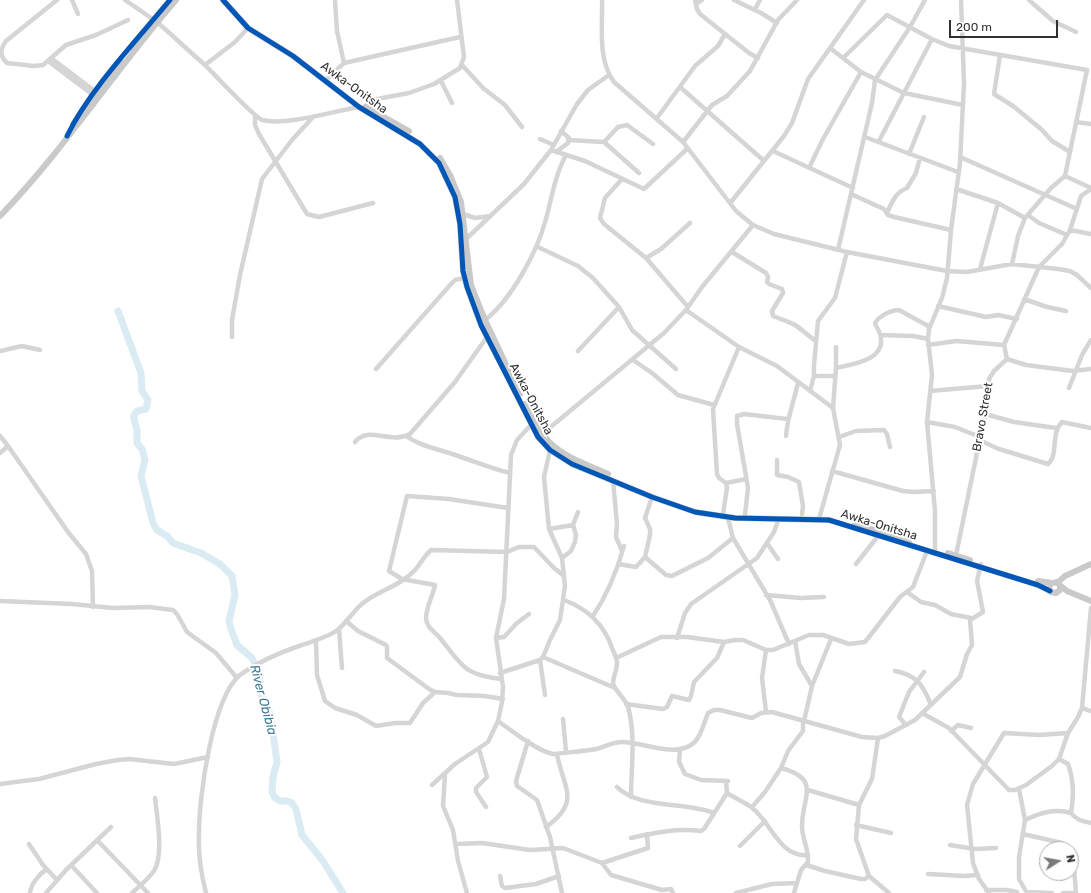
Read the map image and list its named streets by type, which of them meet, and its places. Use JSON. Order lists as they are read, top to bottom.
{
  "streets": {
    "main road": ["Awka-Onitsha"],
    "street": ["Bravo Street"]
  },
  "crossings": [
    ["Awka-Onitsha", "Bravo Street"]
  ],
  "water": ["River Obibia"],
  "scale_bar": "200 m",
  "north": "right"
}
